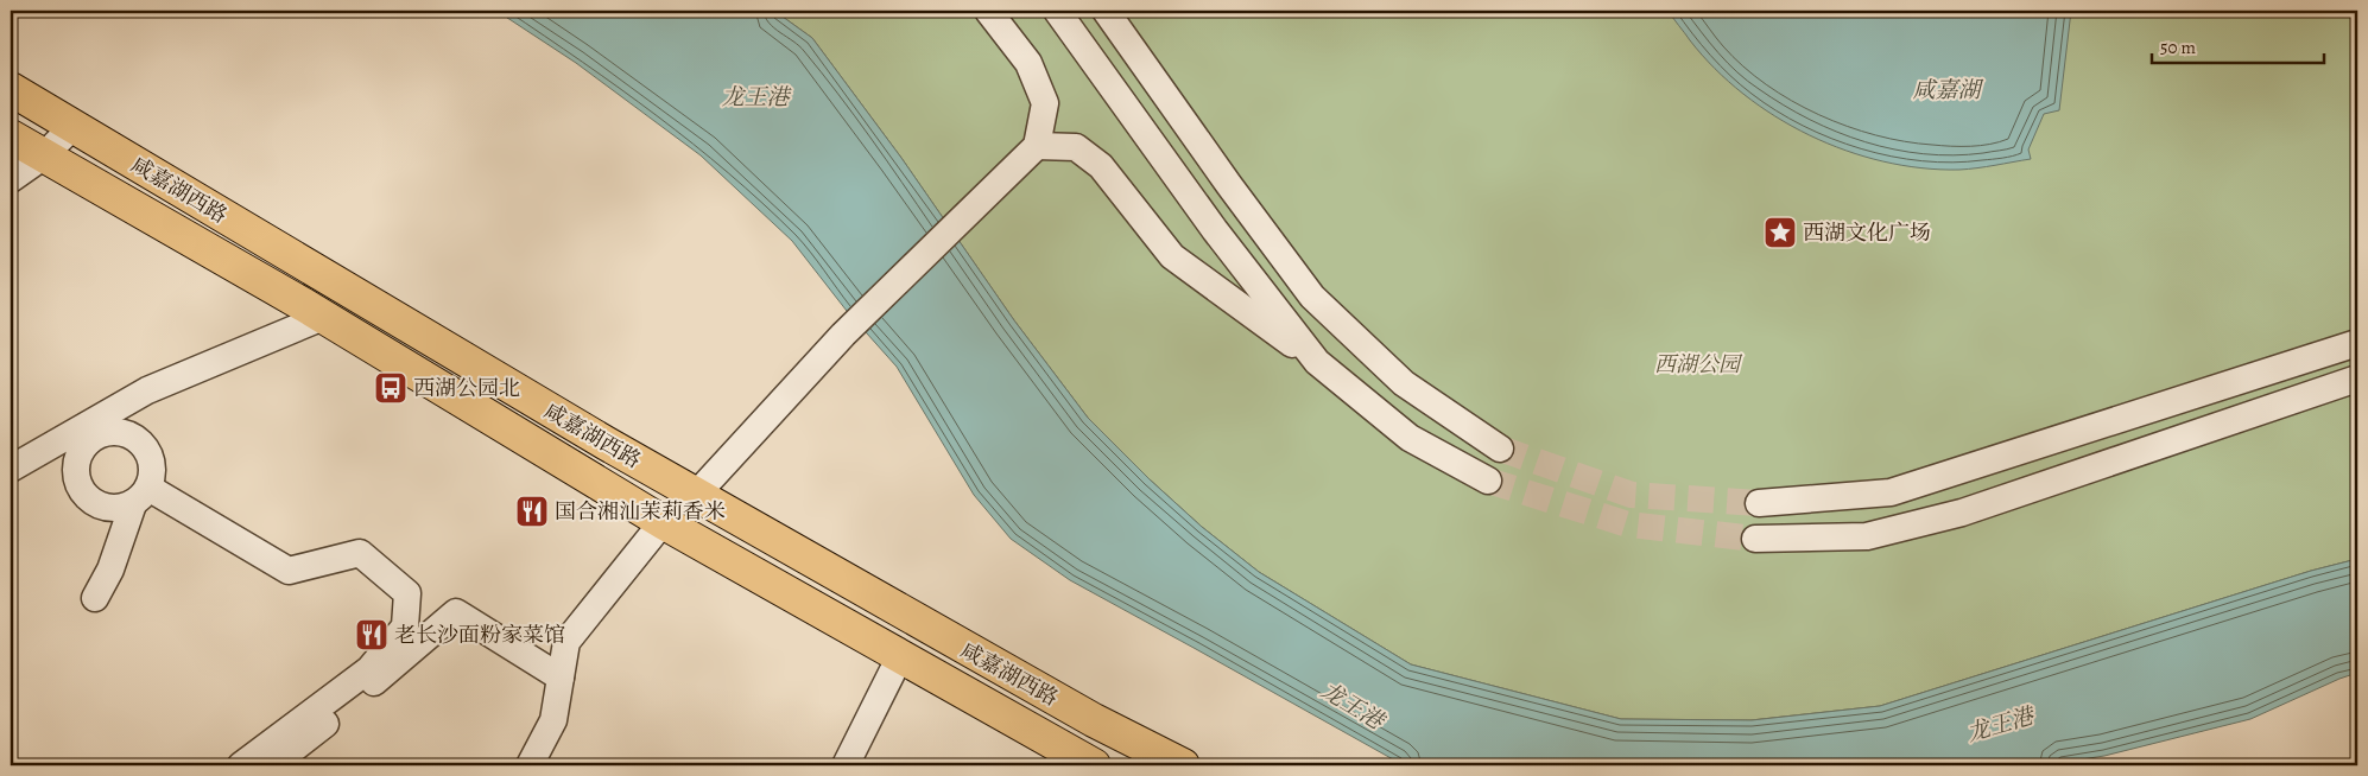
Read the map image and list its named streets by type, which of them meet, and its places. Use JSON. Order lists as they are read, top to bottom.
{
  "streets": {
    "main road": ["咸嘉湖西路"]
  },
  "water": ["咸嘉湖", "龙王港"],
  "parks": ["西湖公园"],
  "places": {
    "place": ["西湖文化广场"],
    "bus stop": ["西湖公园北"],
    "restaurant": ["国合湘汕茉莉香米", "老长沙面粉家菜馆"]
  },
  "scale_bar": "50 m"
}
